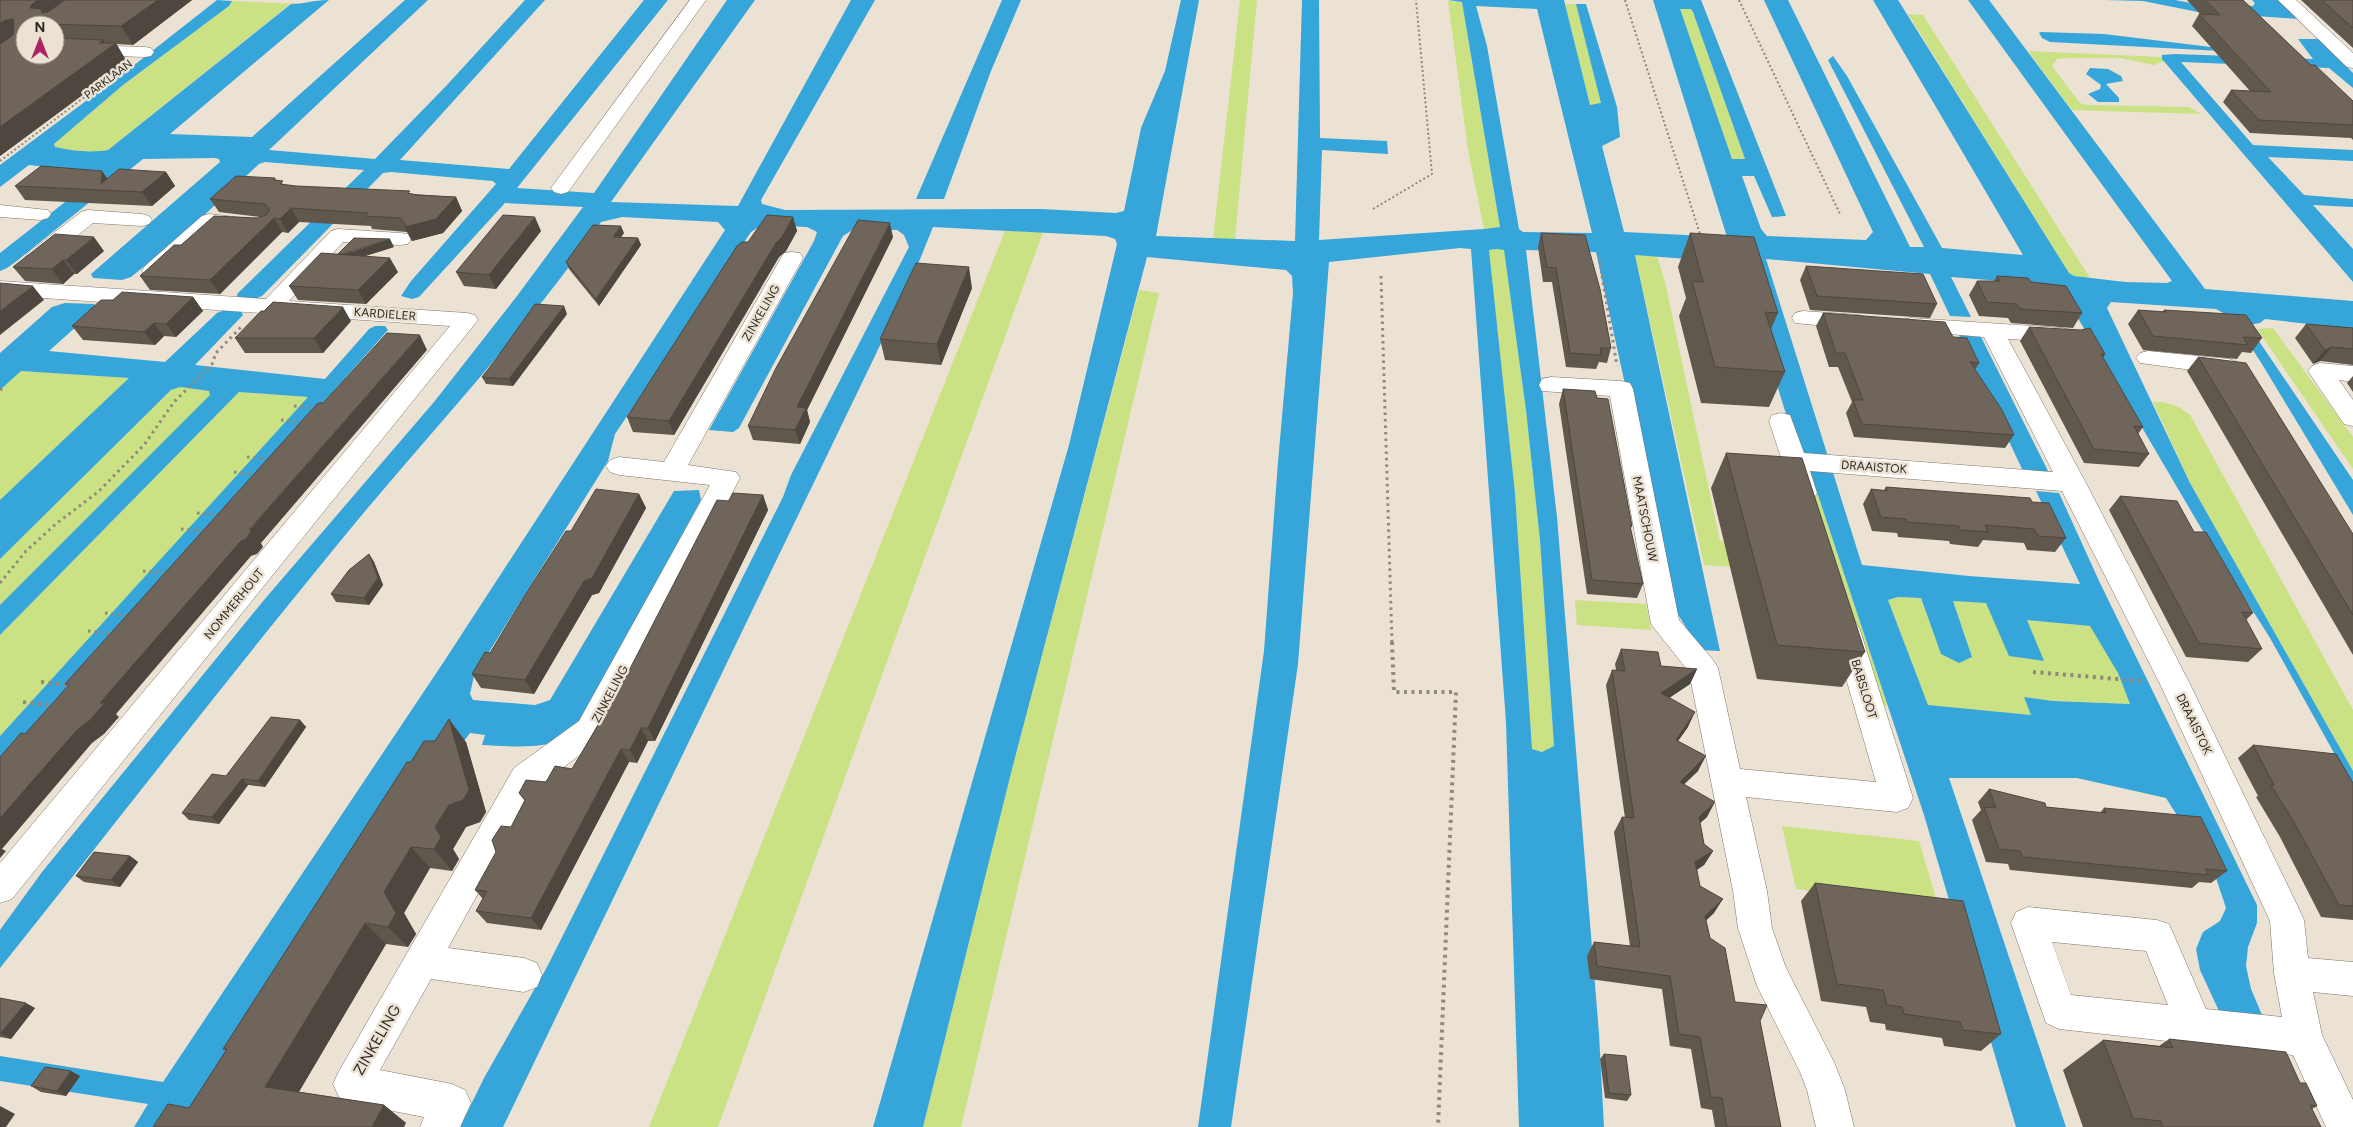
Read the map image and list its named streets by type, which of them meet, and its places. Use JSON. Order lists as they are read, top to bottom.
{
  "streets": {
    "street": [
      "PARKLAAN",
      "ZINKELING",
      "KARDIELER",
      "DRAAISTOK",
      "MAATSCHOUW",
      "NOMMERHOUT",
      "BABSLOOT"
    ]
  },
  "crossings": [
    ["KARDIELER", "NOMMERHOUT"],
    ["MAATSCHOUW", "BABSLOOT"]
  ],
  "north": "top"
}
